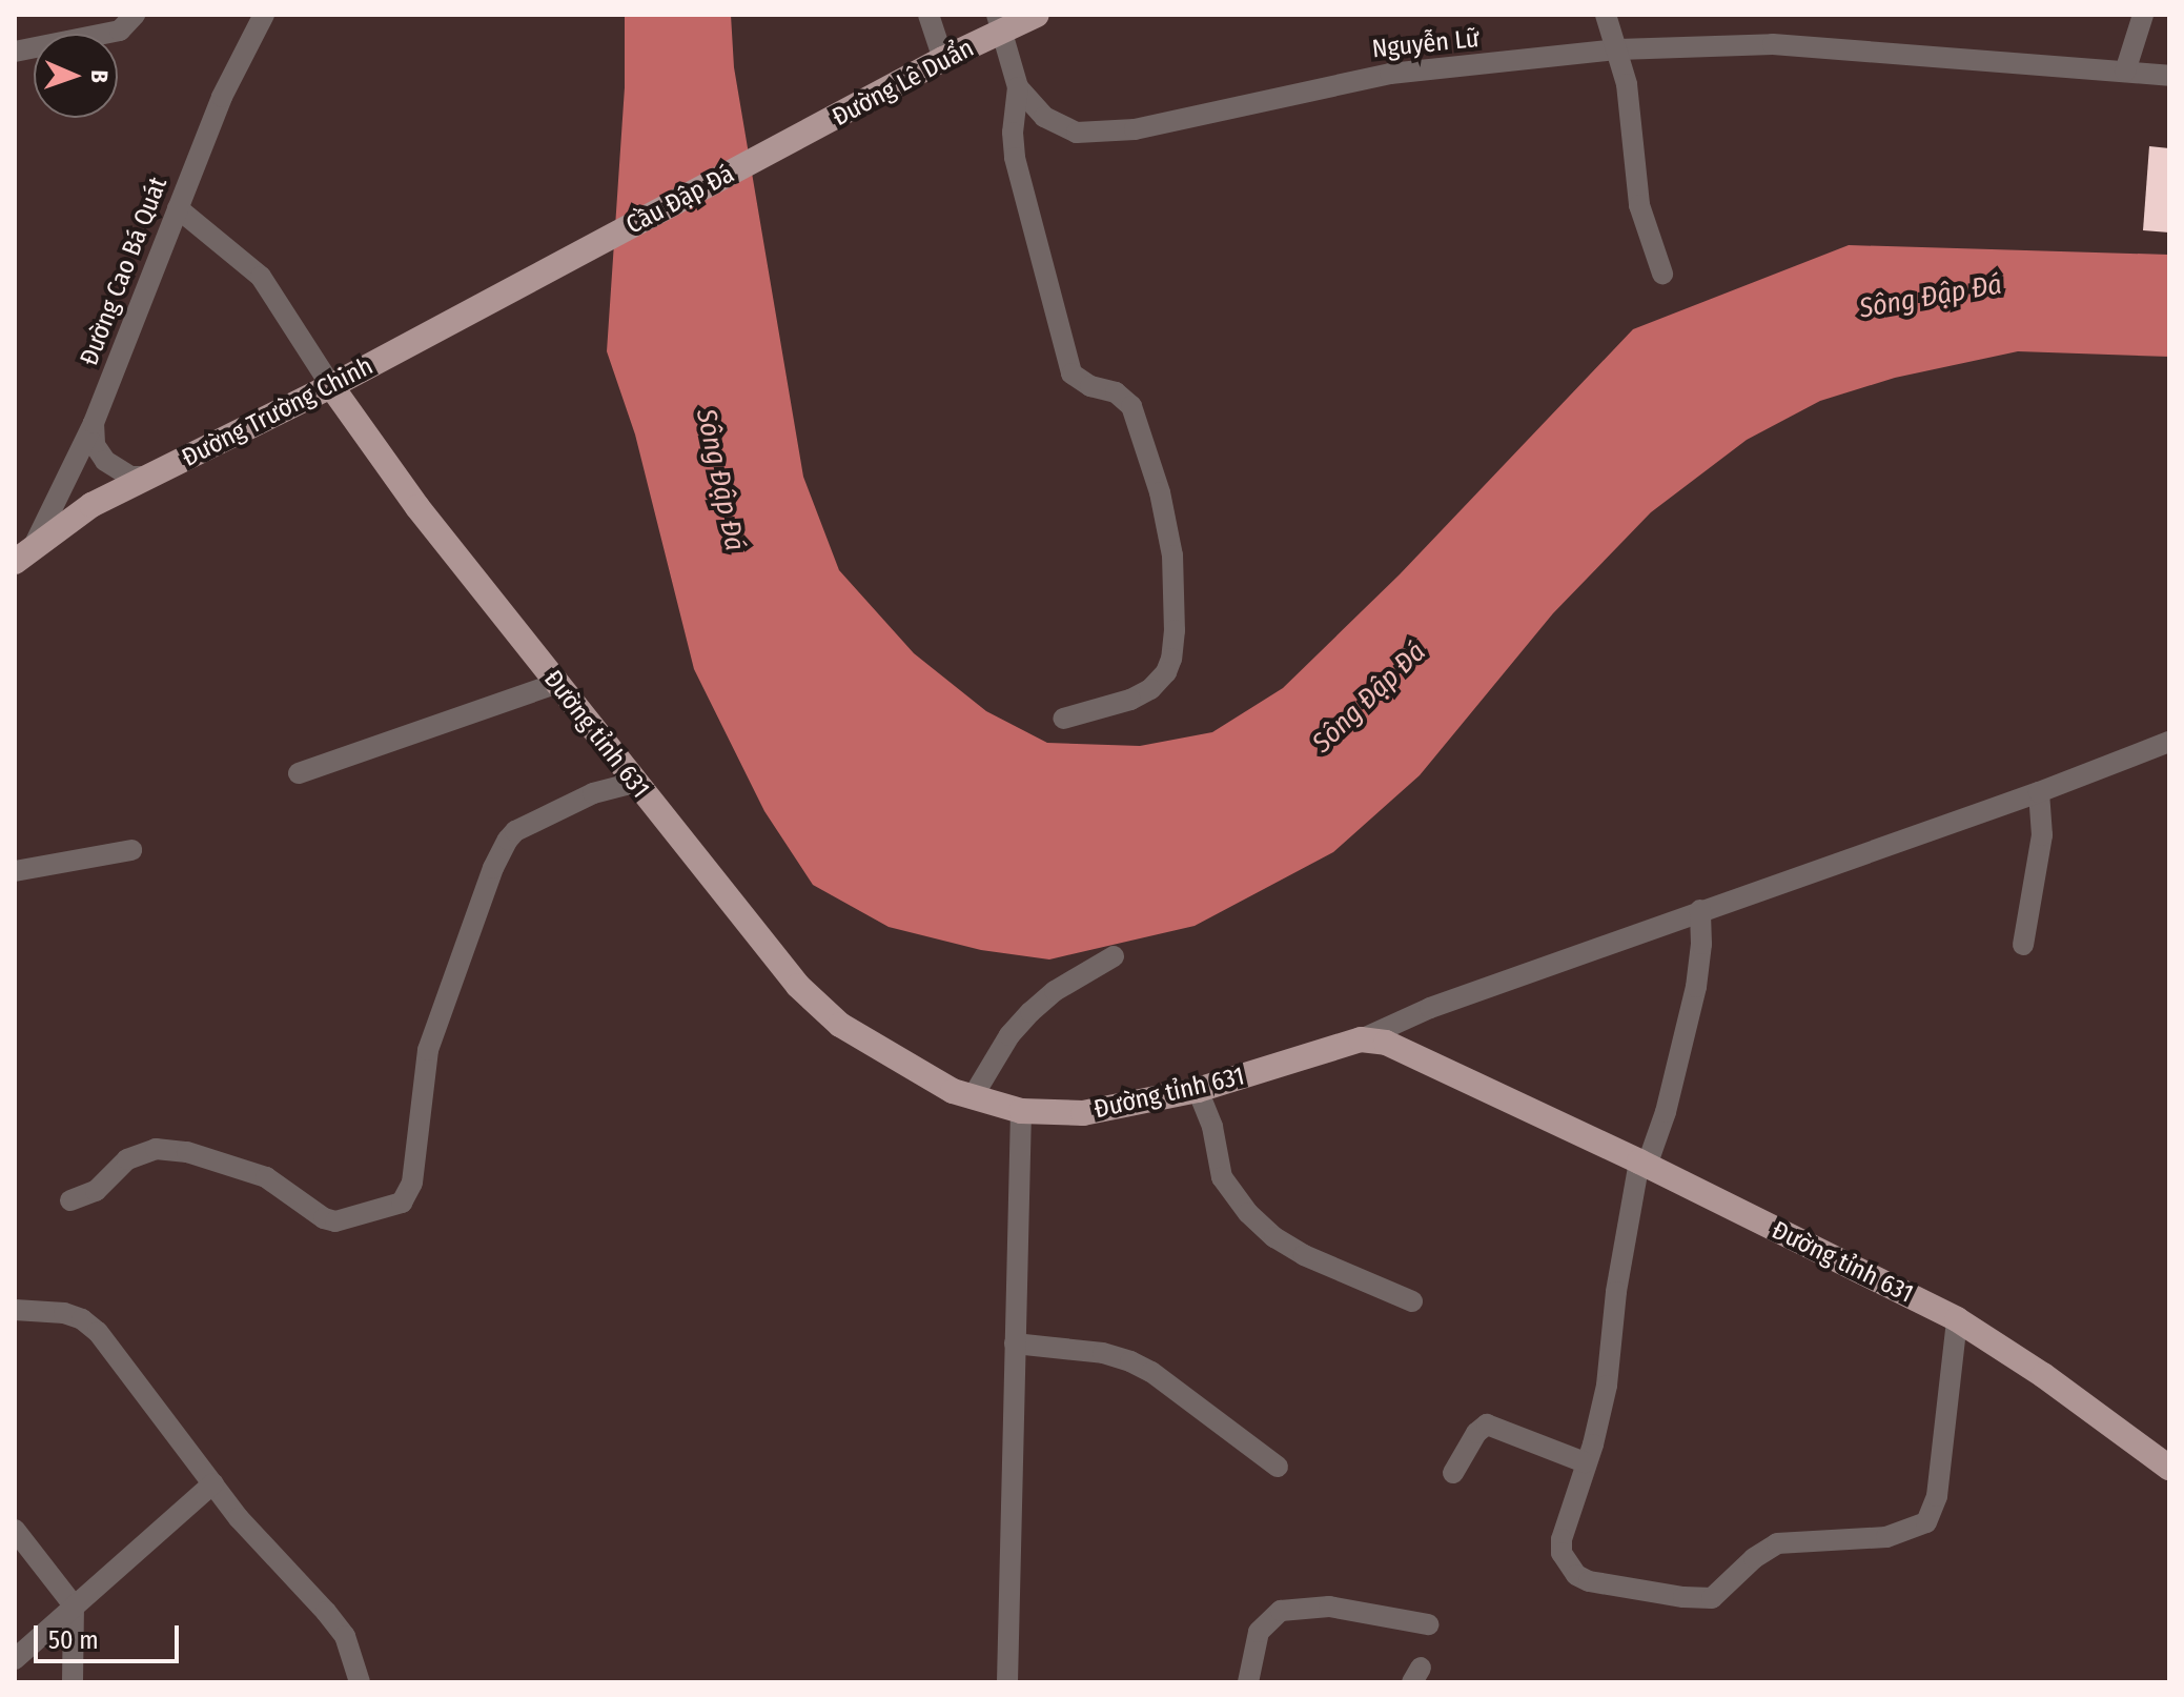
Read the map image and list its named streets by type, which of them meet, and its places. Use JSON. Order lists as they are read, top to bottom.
{
  "streets": {
    "main road": [
      "Đường Lê Duẩn",
      "Cầu Đập Đá",
      "Đường Trường Chinh",
      "Đường tỉnh 631"
    ],
    "street": ["Nguyễn Lữ", "Đường Cao Bá Quát"]
  },
  "crossings": [
    ["Nguyễn Lữ", "Đường Lê Duẩn"],
    ["Đường Lê Duẩn", "Cầu Đập Đá"],
    ["Cầu Đập Đá", "Đường Trường Chinh"],
    ["Đường Cao Bá Quát", "Đường Trường Chinh"],
    ["Đường Trường Chinh", "Đường tỉnh 631"]
  ],
  "water": ["Sông Đập Đá"],
  "scale_bar": "50 m",
  "north": "right"
}
